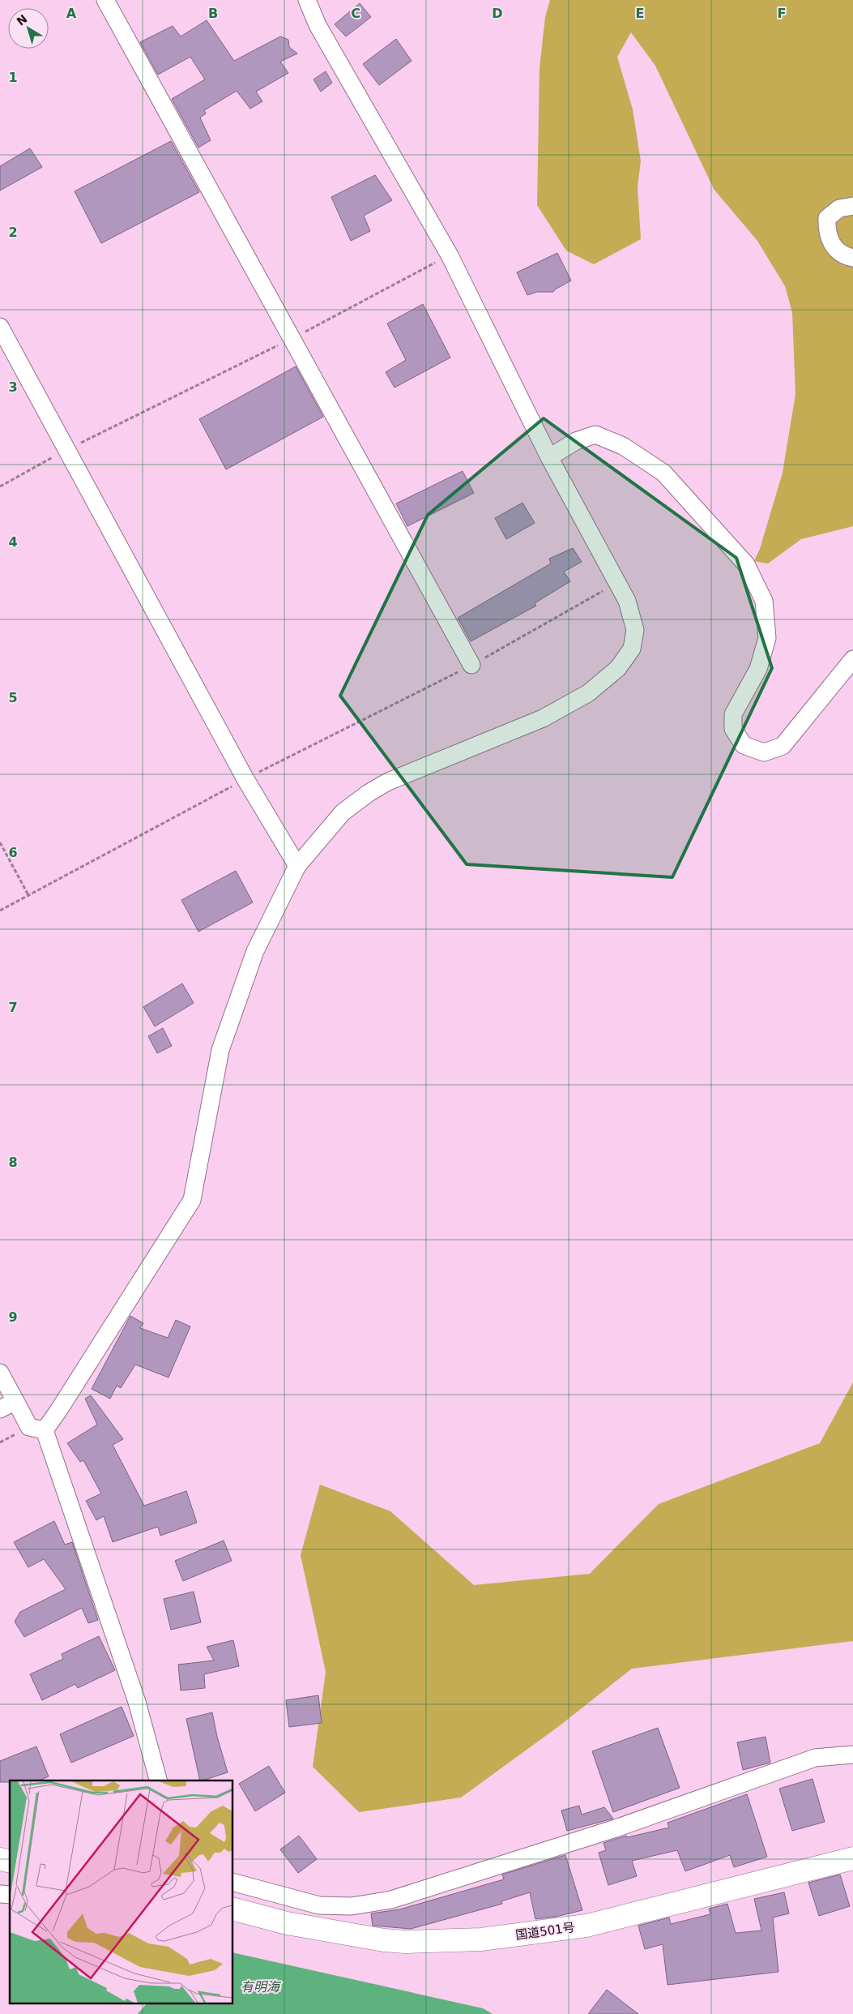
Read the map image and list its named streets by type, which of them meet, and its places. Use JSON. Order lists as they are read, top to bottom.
{
  "streets": {
    "highway": ["国道501号"]
  },
  "water": ["有明海"],
  "north": "top left",
  "grid": {
    "columns": [
      "A",
      "B",
      "C",
      "D",
      "E",
      "F"
    ],
    "rows": [
      "1",
      "2",
      "3",
      "4",
      "5",
      "6",
      "7",
      "8",
      "9"
    ]
  }
}
